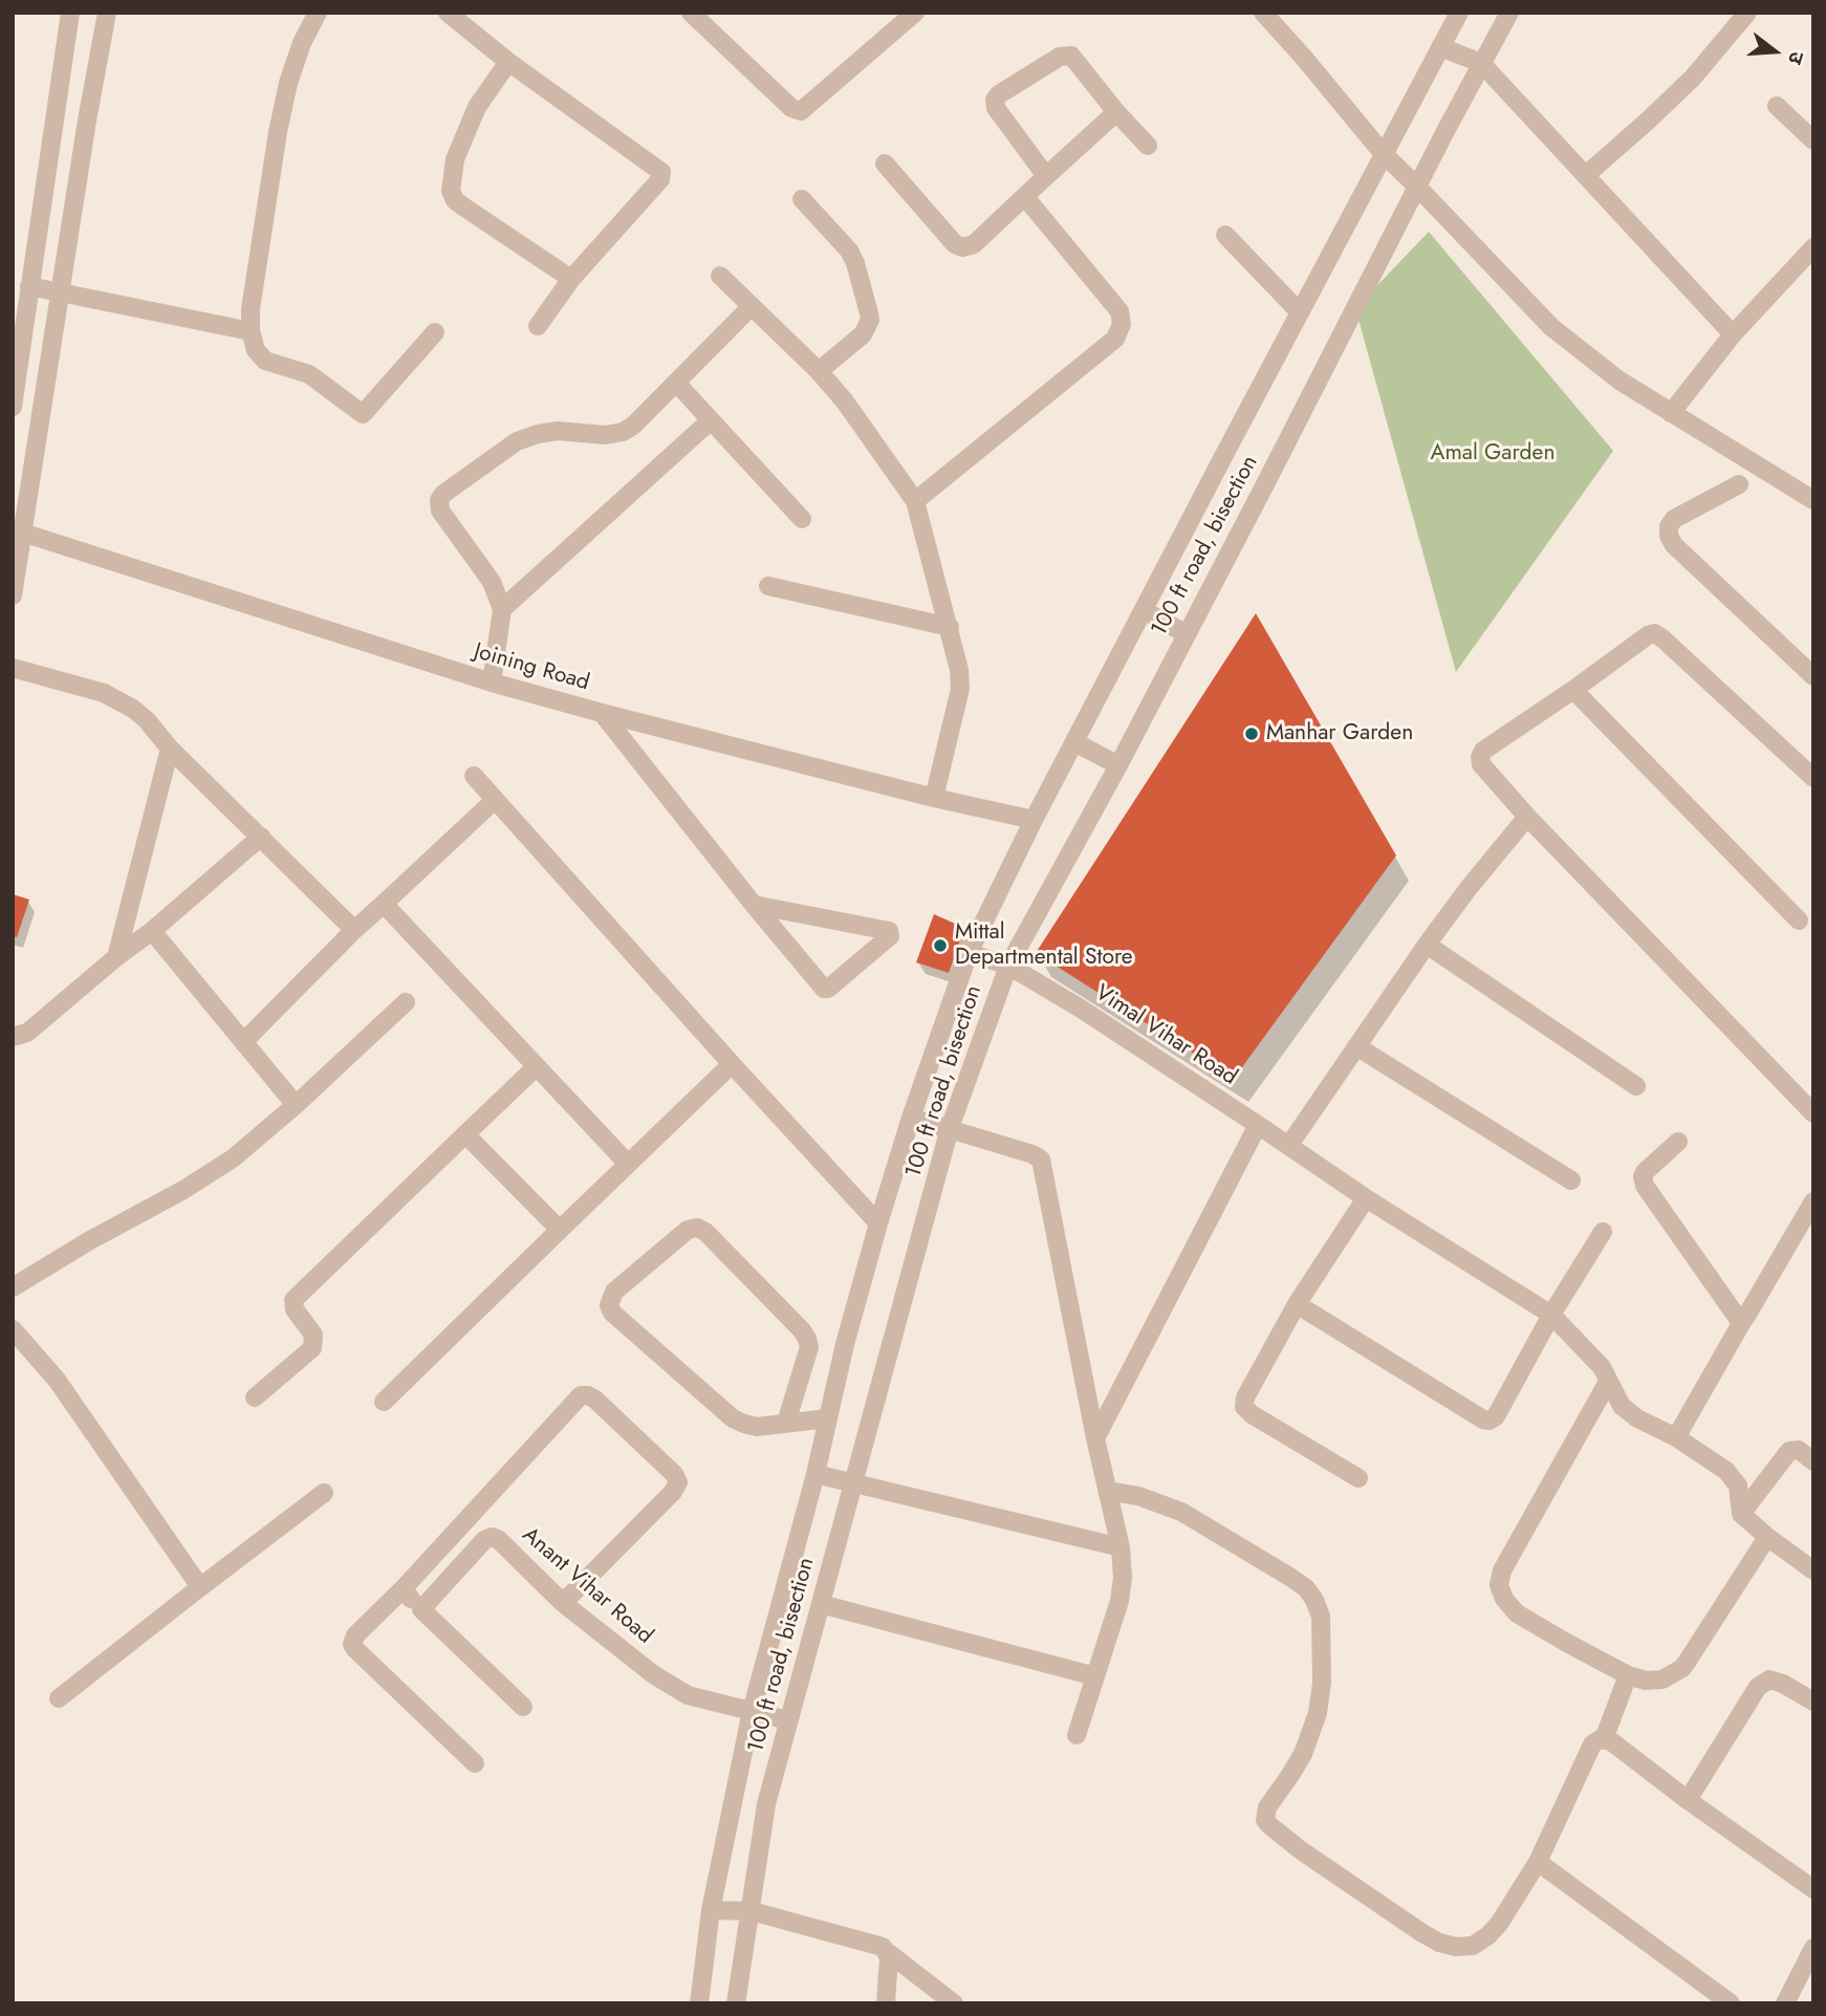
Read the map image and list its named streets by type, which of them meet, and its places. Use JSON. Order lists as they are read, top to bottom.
{
  "streets": {
    "street": [
      "100 ft road, bisection",
      "Joining Road",
      "Vimal Vihar Road",
      "Anant Vihar Road"
    ]
  },
  "crossings": [
    ["100 ft road, bisection", "Joining Road"],
    ["100 ft road, bisection", "Vimal Vihar Road"],
    ["100 ft road, bisection", "Anant Vihar Road"]
  ],
  "parks": ["Amal Garden"],
  "places": ["Manhar Garden", "Mittal Departmental Store"],
  "north": "right"
}
